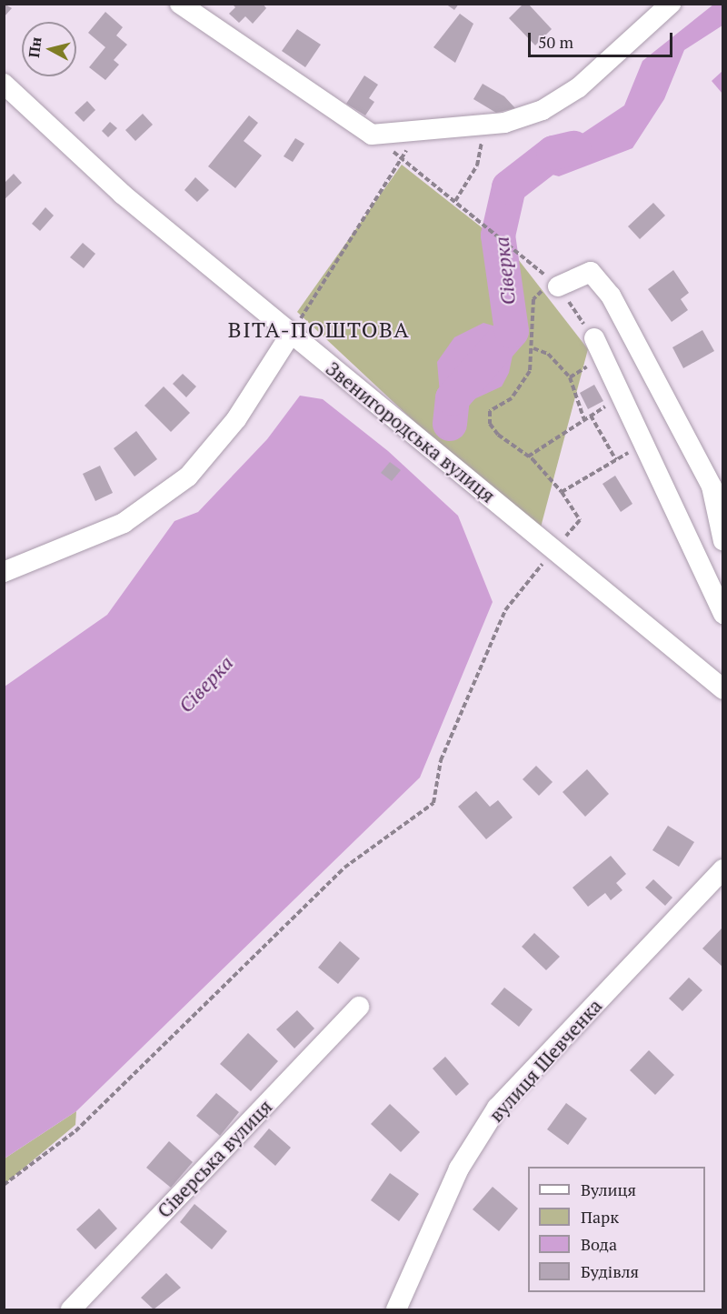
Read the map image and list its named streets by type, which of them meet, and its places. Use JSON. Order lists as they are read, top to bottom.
{
  "streets": {
    "street": ["Звенигородська вулиця", "вулиця Шевченка", "Сіверська вулиця"]
  },
  "districts": ["ВІТА-ПОШТОВА"],
  "water": ["Сіверка"],
  "legend": [
    "Вулиця",
    "Парк",
    "Вода",
    "Будівля"
  ],
  "scale_bar": "50 m",
  "north": "left"
}
